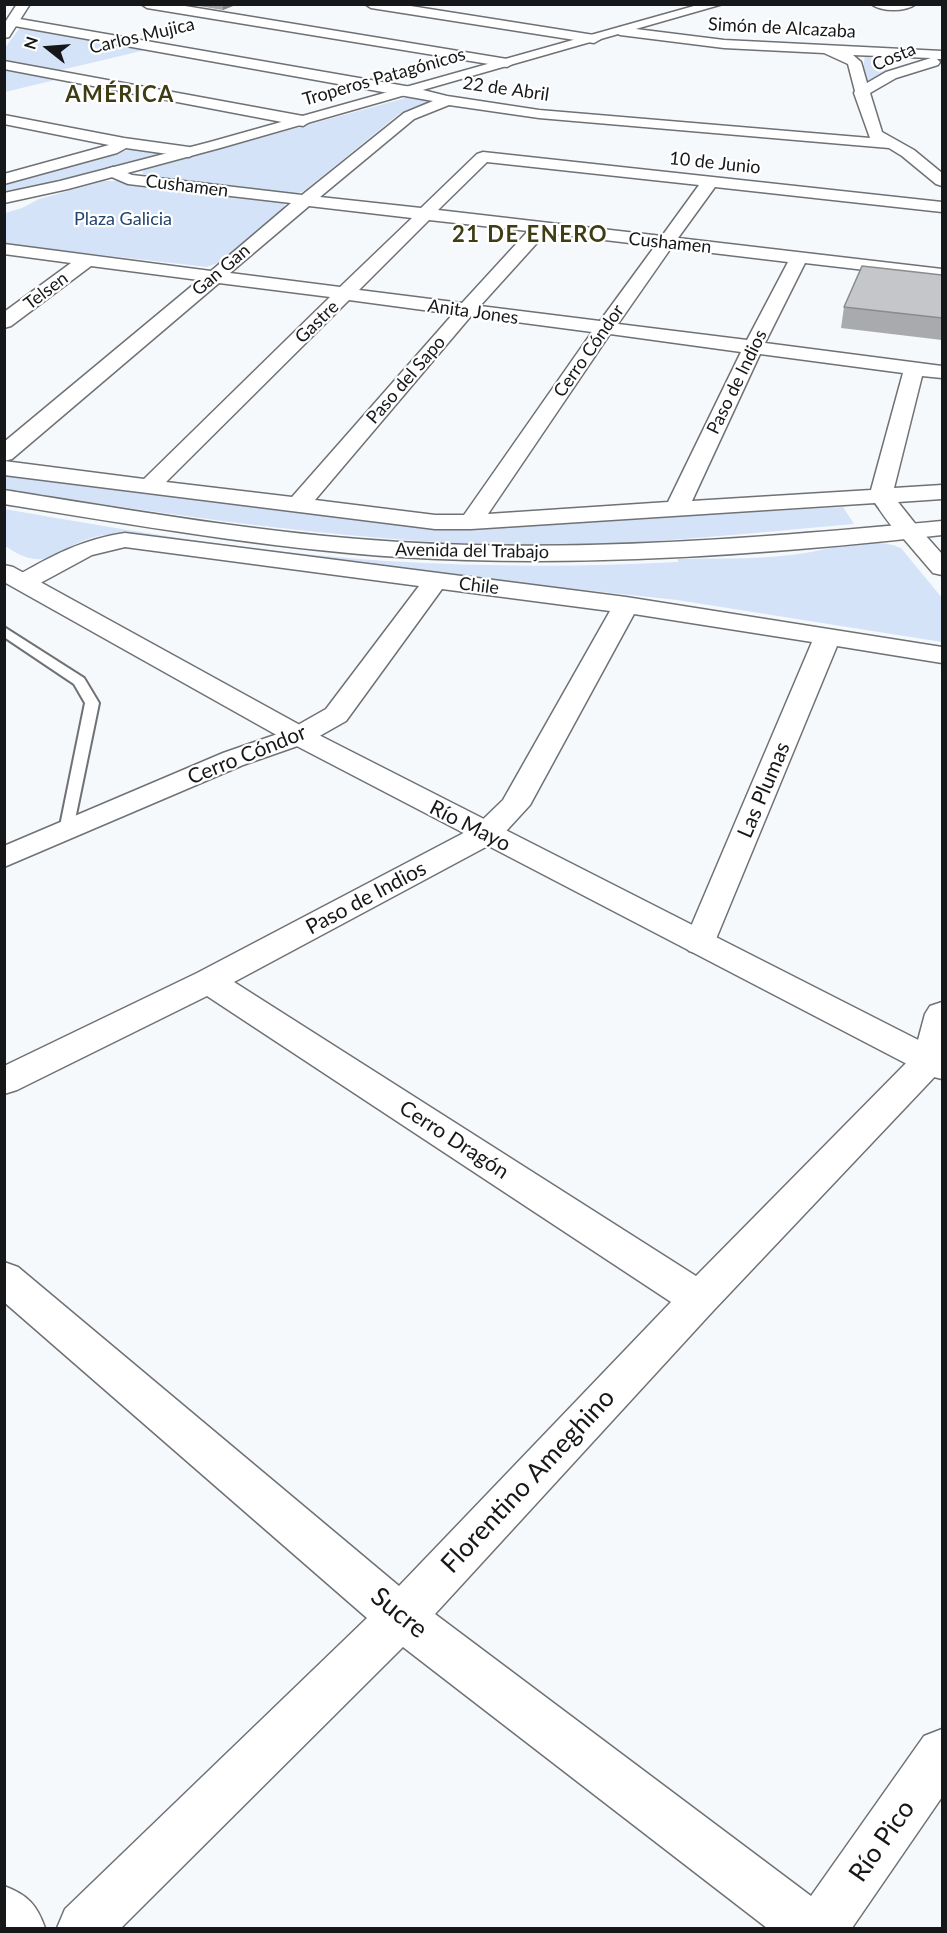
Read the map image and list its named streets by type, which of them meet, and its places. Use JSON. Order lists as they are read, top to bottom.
{
  "streets": {
    "street": [
      "Simón de Alcazaba",
      "Carlos Mujica",
      "Costa",
      "Troperos Patagónicos",
      "22 de Abril",
      "10 de Junio",
      "Cushamen",
      "Gan Gan",
      "Telsen",
      "Anita Jones",
      "Gastre",
      "Cerro Cóndor",
      "Paso del Sapo",
      "Paso de Indios",
      "Avenida del Trabajo",
      "Chile",
      "Las Plumas",
      "Río Mayo",
      "Cerro Dragón",
      "Florentino Ameghino",
      "Sucre",
      "Río Pico"
    ]
  },
  "crossings": [
    ["Simón de Alcazaba", "Costa"],
    ["Simón de Alcazaba", "Troperos Patagónicos"],
    ["Carlos Mujica", "22 de Abril"],
    ["Costa", "22 de Abril"],
    ["Troperos Patagónicos", "22 de Abril"],
    ["Troperos Patagónicos", "Cushamen"],
    ["22 de Abril", "Gan Gan"],
    ["10 de Junio", "Gastre"],
    ["10 de Junio", "Cerro Cóndor"],
    ["Cushamen", "Gan Gan"],
    ["Cushamen", "Gastre"],
    ["Cushamen", "Cerro Cóndor"],
    ["Cushamen", "Paso del Sapo"],
    ["Cushamen", "Paso de Indios"],
    ["Gan Gan", "Anita Jones"],
    ["Telsen", "Anita Jones"],
    ["Anita Jones", "Gastre"],
    ["Anita Jones", "Cerro Cóndor"],
    ["Anita Jones", "Paso del Sapo"],
    ["Anita Jones", "Paso de Indios"],
    ["Gastre", "Avenida del Trabajo"],
    ["Cerro Cóndor", "Avenida del Trabajo"],
    ["Cerro Cóndor", "Chile"],
    ["Cerro Cóndor", "Río Mayo"],
    ["Paso del Sapo", "Avenida del Trabajo"],
    ["Paso de Indios", "Avenida del Trabajo"],
    ["Paso de Indios", "Chile"],
    ["Paso de Indios", "Río Mayo"],
    ["Paso de Indios", "Cerro Dragón"],
    ["Chile", "Las Plumas"],
    ["Chile", "Río Mayo"],
    ["Las Plumas", "Río Mayo"],
    ["Río Mayo", "Florentino Ameghino"],
    ["Cerro Dragón", "Florentino Ameghino"],
    ["Florentino Ameghino", "Sucre"]
  ],
  "districts": ["AMÉRICA", "21 DE ENERO"],
  "parks": ["Plaza Galicia"],
  "north": "left"
}
